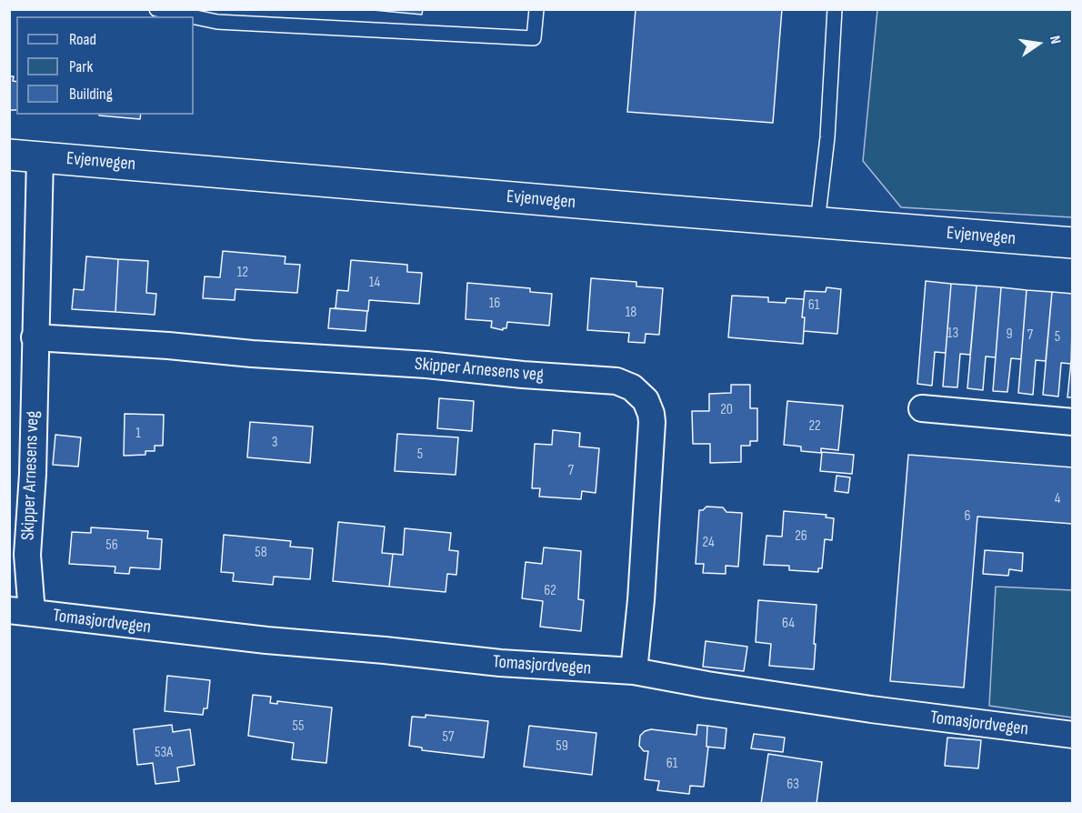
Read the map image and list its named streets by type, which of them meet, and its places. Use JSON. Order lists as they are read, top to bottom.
{
  "streets": {
    "street": ["Evjenvegen", "Skipper Arnesens veg", "Tomasjordvegen"]
  },
  "crossings": [
    ["Evjenvegen", "Skipper Arnesens veg"],
    ["Skipper Arnesens veg", "Tomasjordvegen"]
  ],
  "house_numbers": [
    "12",
    "14",
    "16",
    "61",
    "18",
    "13",
    "9",
    "7",
    "5",
    "20",
    "22",
    "1",
    "3",
    "5",
    "7",
    "4",
    "6",
    "26",
    "24",
    "56",
    "58",
    "62",
    "64",
    "55",
    "57",
    "59",
    "53A",
    "61",
    "63"
  ],
  "legend": ["Road", "Park", "Building"],
  "north": "right"
}
